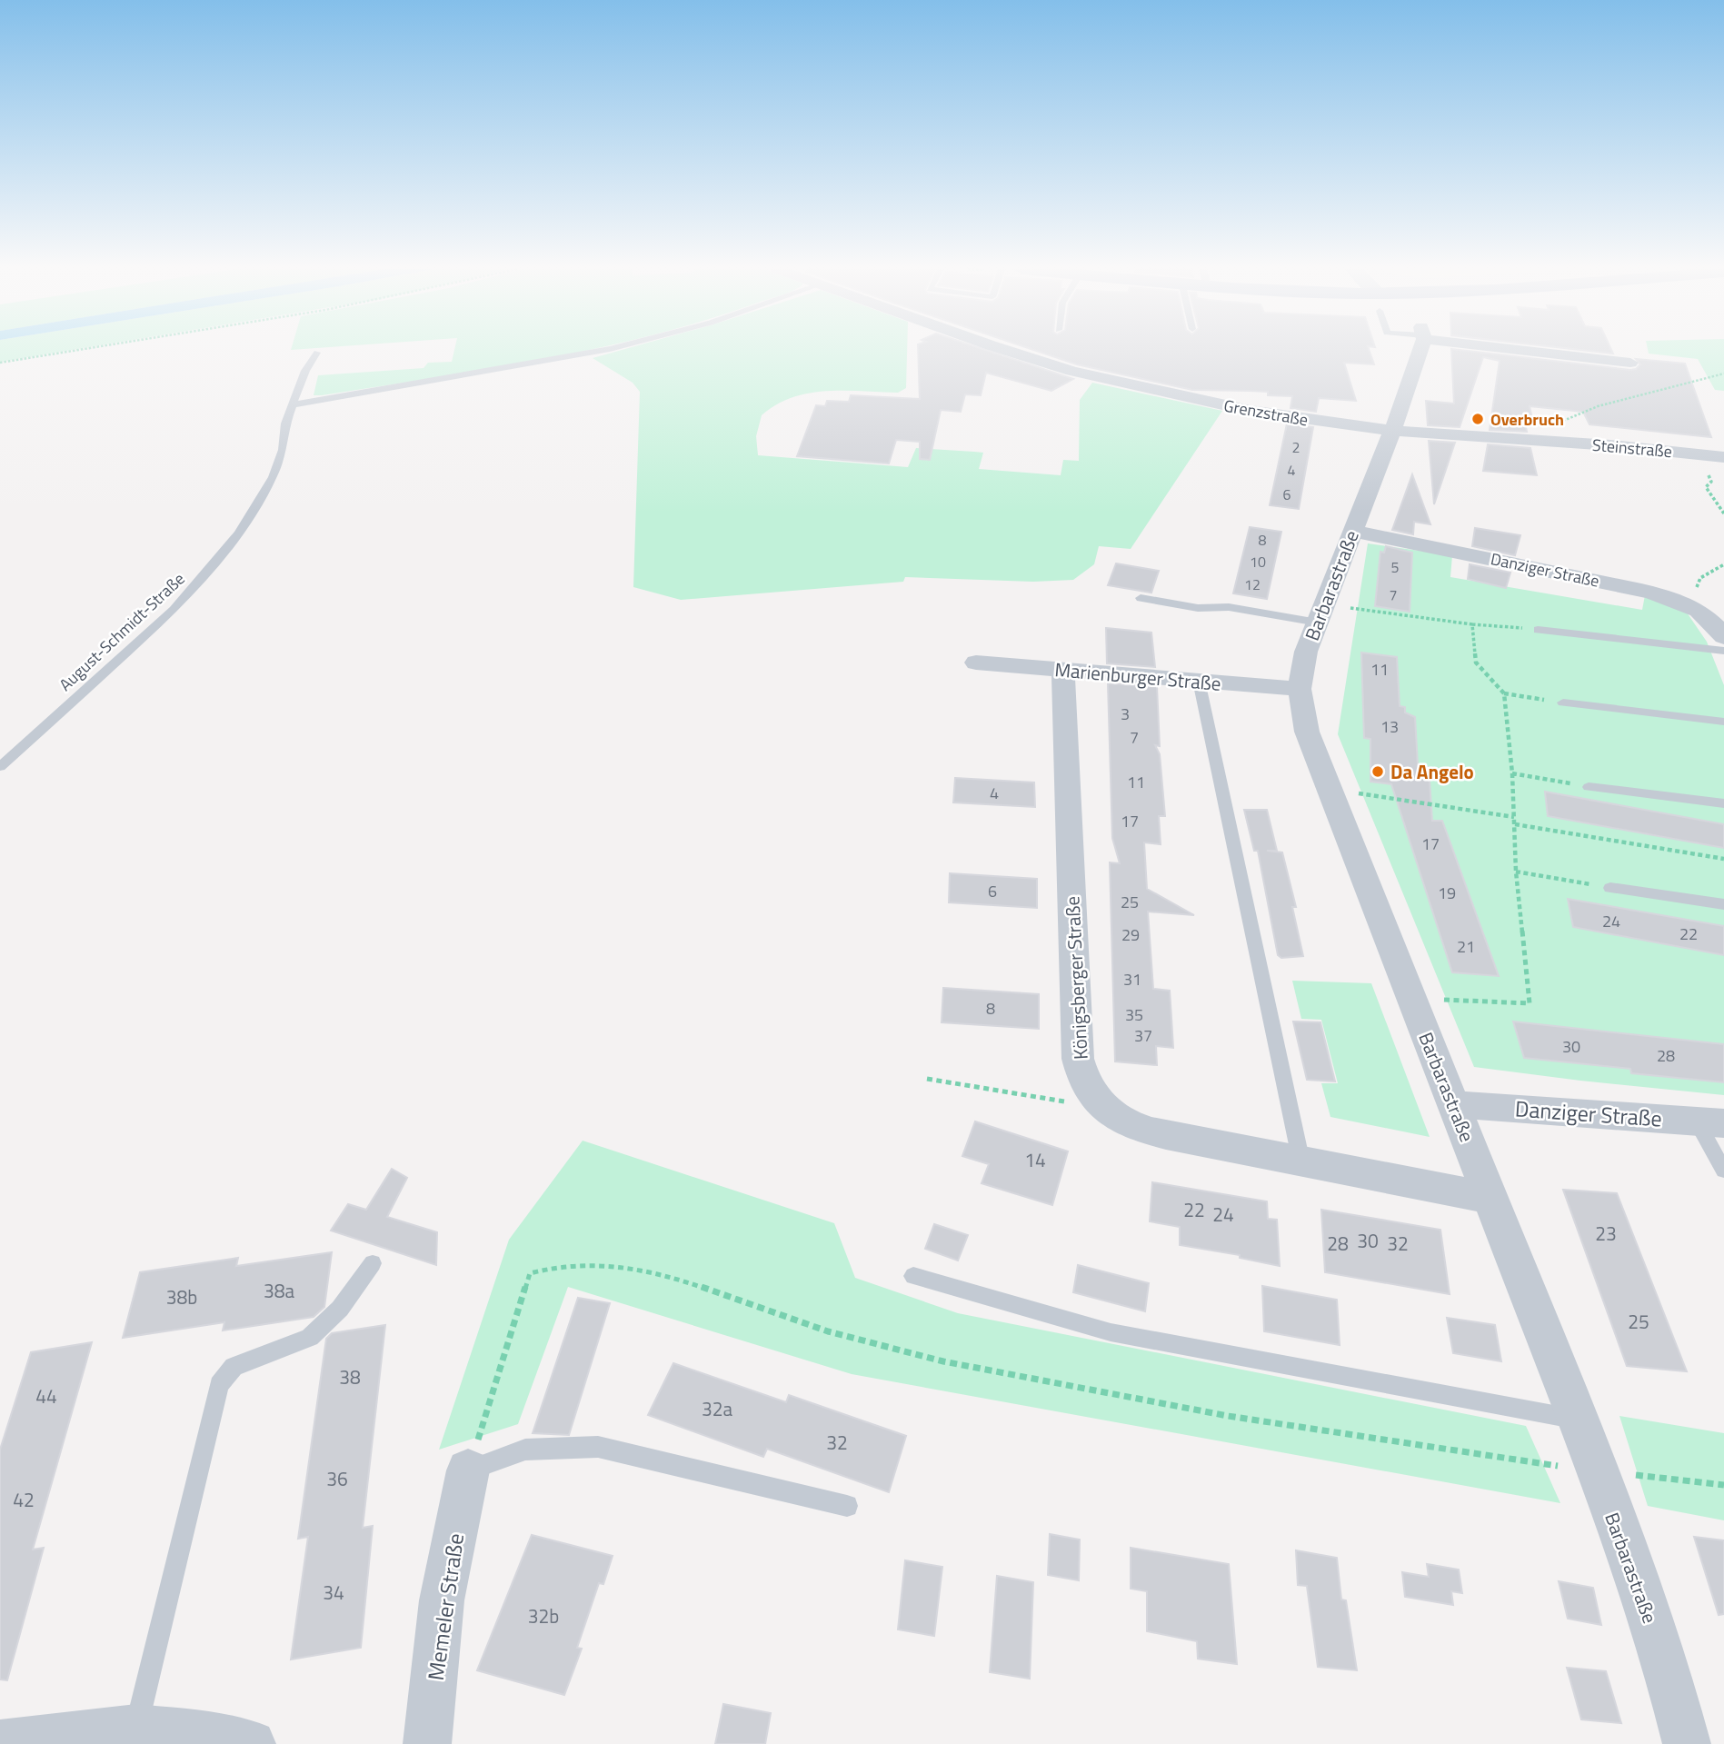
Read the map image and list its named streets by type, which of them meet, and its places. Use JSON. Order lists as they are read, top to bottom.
{
  "streets": {
    "street": [
      "Grenzstraße",
      "Steinstraße",
      "Danziger Straße",
      "Barbarastraße",
      "Marienburger Straße",
      "Königsberger Straße",
      "Memeler Straße"
    ],
    "lane": ["August-Schmidt-Straße"]
  },
  "crossings": [
    ["Grenzstraße", "Steinstraße"],
    ["Grenzstraße", "Barbarastraße"],
    ["Danziger Straße", "Barbarastraße"],
    ["Barbarastraße", "Marienburger Straße"],
    ["Barbarastraße", "Königsberger Straße"],
    ["Marienburger Straße", "Königsberger Straße"]
  ],
  "places": ["Overbruch", "Da Angelo"],
  "house_numbers": [
    "2",
    "4",
    "6",
    "8",
    "10",
    "5",
    "12",
    "7",
    "11",
    "3",
    "13",
    "7",
    "11",
    "4",
    "17",
    "17",
    "6",
    "19",
    "25",
    "24",
    "22",
    "29",
    "21",
    "31",
    "8",
    "35",
    "37",
    "30",
    "28",
    "14",
    "22",
    "24",
    "23",
    "30",
    "28",
    "32",
    "38a",
    "38b",
    "25",
    "38",
    "44",
    "32a",
    "32",
    "36",
    "42",
    "34",
    "32b"
  ]
}
